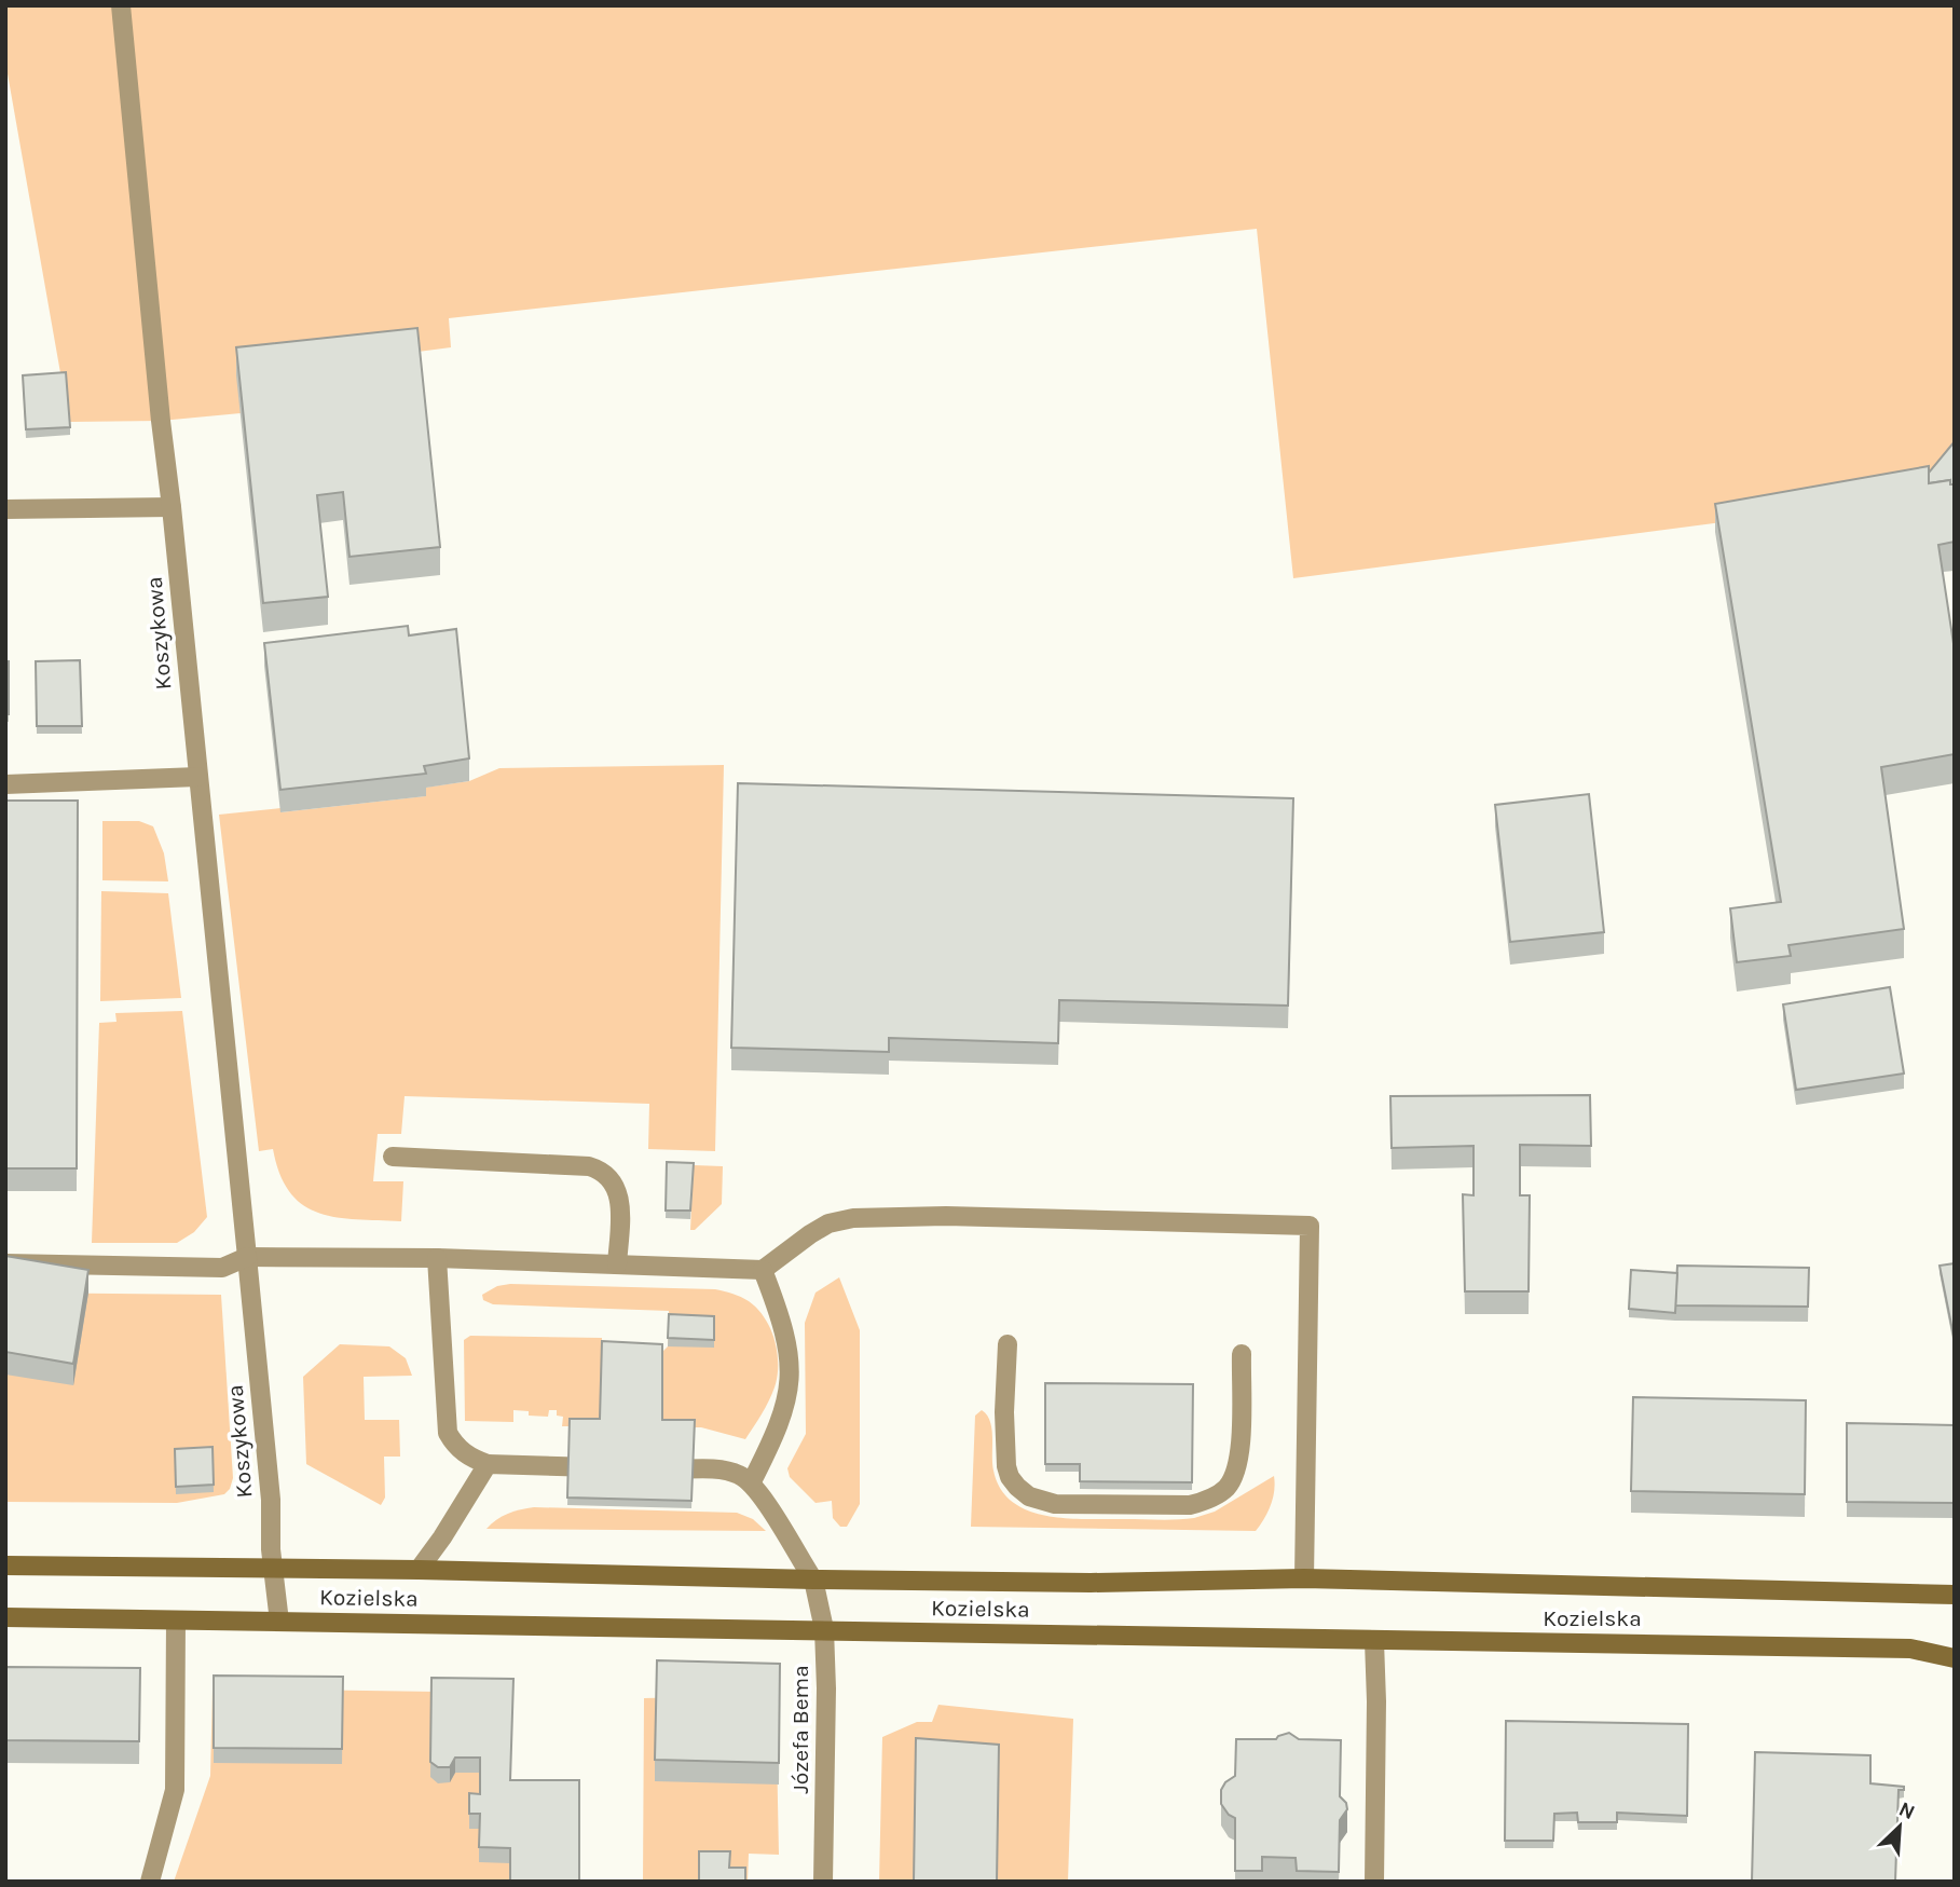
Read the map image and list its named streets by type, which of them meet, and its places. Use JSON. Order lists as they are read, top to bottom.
{
  "streets": {
    "main road": ["Kozielska"],
    "street": ["Koszykowa", "Józefa Bema"]
  },
  "crossings": [
    ["Koszykowa", "Kozielska"],
    ["Kozielska", "Józefa Bema"]
  ],
  "north": "top right"
}
